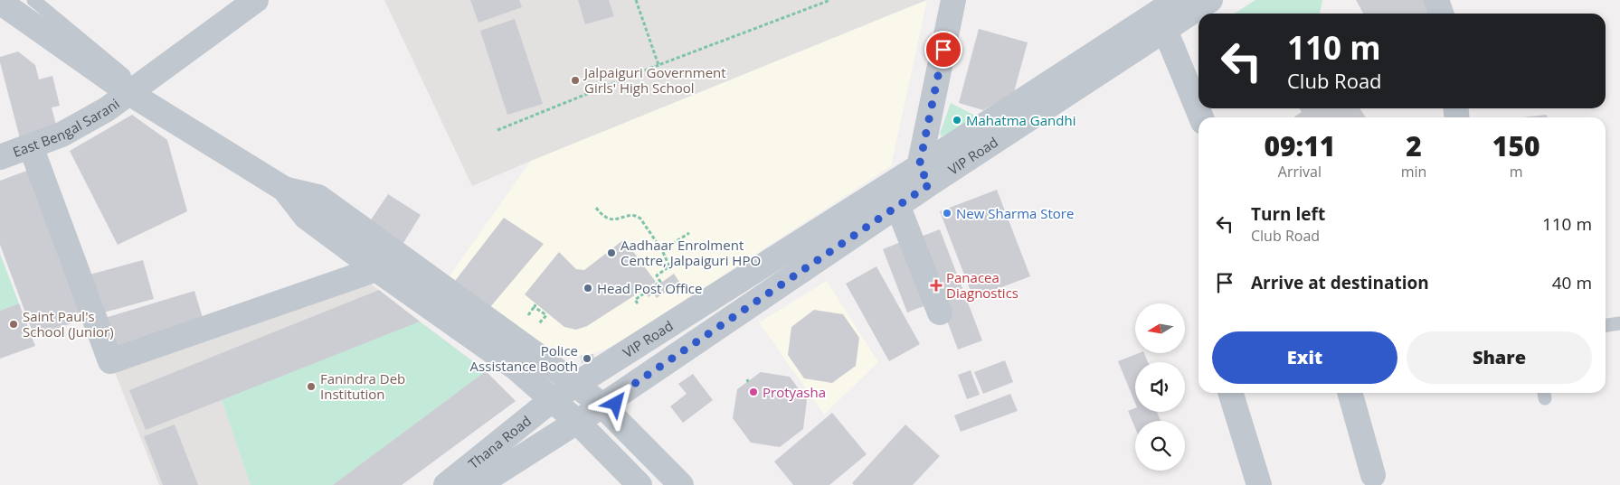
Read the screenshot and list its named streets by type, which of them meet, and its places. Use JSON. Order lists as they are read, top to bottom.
{
  "streets": {
    "street": ["East Bengal Sarani", "VIP Road", "Thana Road"]
  },
  "places": {
    "other": [
      "Jalpaiguri Government Girls' High School",
      "Mahatma Gandhi",
      "New Sharma Store",
      "Aadhaar Enrolment Centre, Jalpaiguri HPO",
      "Head Post Office",
      "Saint Paul's School (Junior)",
      "Police Assistance Booth",
      "Fanindra Deb Institution",
      "Protyasha"
    ],
    "health": ["Panacea Diagnostics"]
  },
  "north": "left",
  "page": {
    "turn": ["110 m", "Club Road"],
    "eta": [
      "09:11",
      "Arrival",
      "2",
      "min",
      "150",
      "m"
    ],
    "list": [
      {
        "name": "Turn left",
        "note": "Club Road",
        "value": "110 m"
      },
      {
        "name": "Arrive at destination",
        "value": "40 m"
      }
    ],
    "buttons": ["Exit", "Share"]
  }
}
